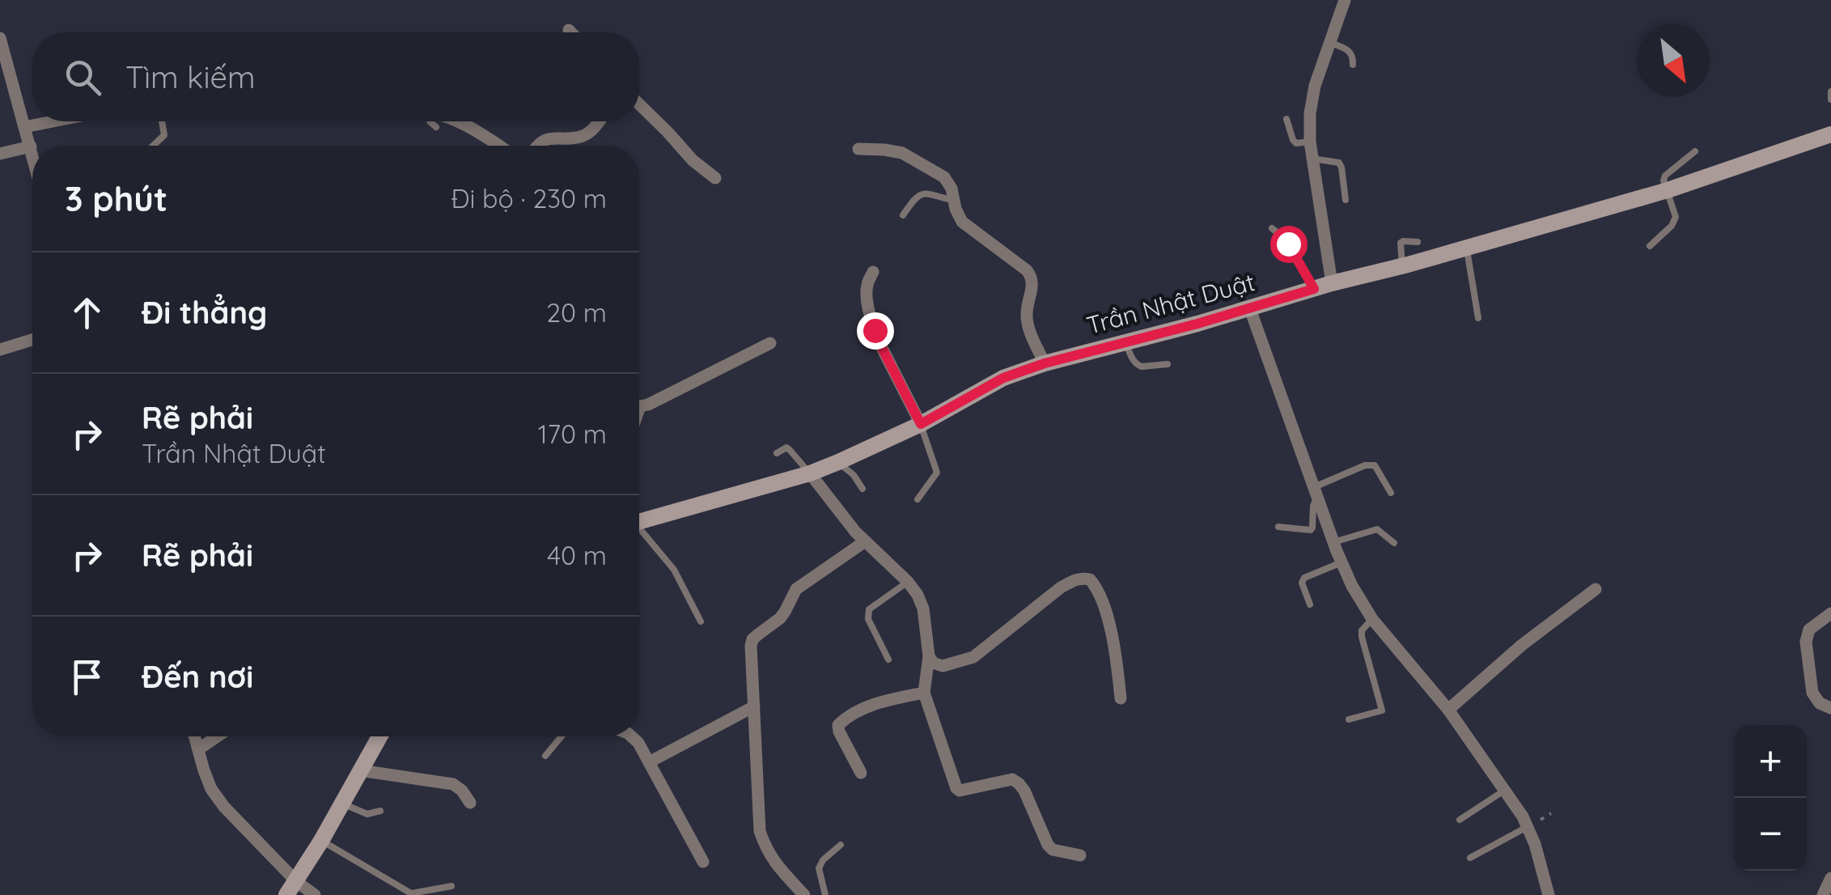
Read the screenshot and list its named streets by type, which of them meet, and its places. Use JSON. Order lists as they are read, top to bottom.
{
  "streets": {
    "main road": ["Trần Nhật Duật"]
  },
  "north": "bottom right",
  "page": {
    "search": "Tìm kiếm",
    "heading": ["3 phút", "Đi bộ · 230 m"],
    "list": [
      ["Đi thẳng", "20 m"],
      ["Rẽ phải", "Trần Nhật Duật", "170 m"],
      ["Rẽ phải", "40 m"],
      "Đến nơi"
    ],
    "map_buttons": ["+", "−"]
  }
}
